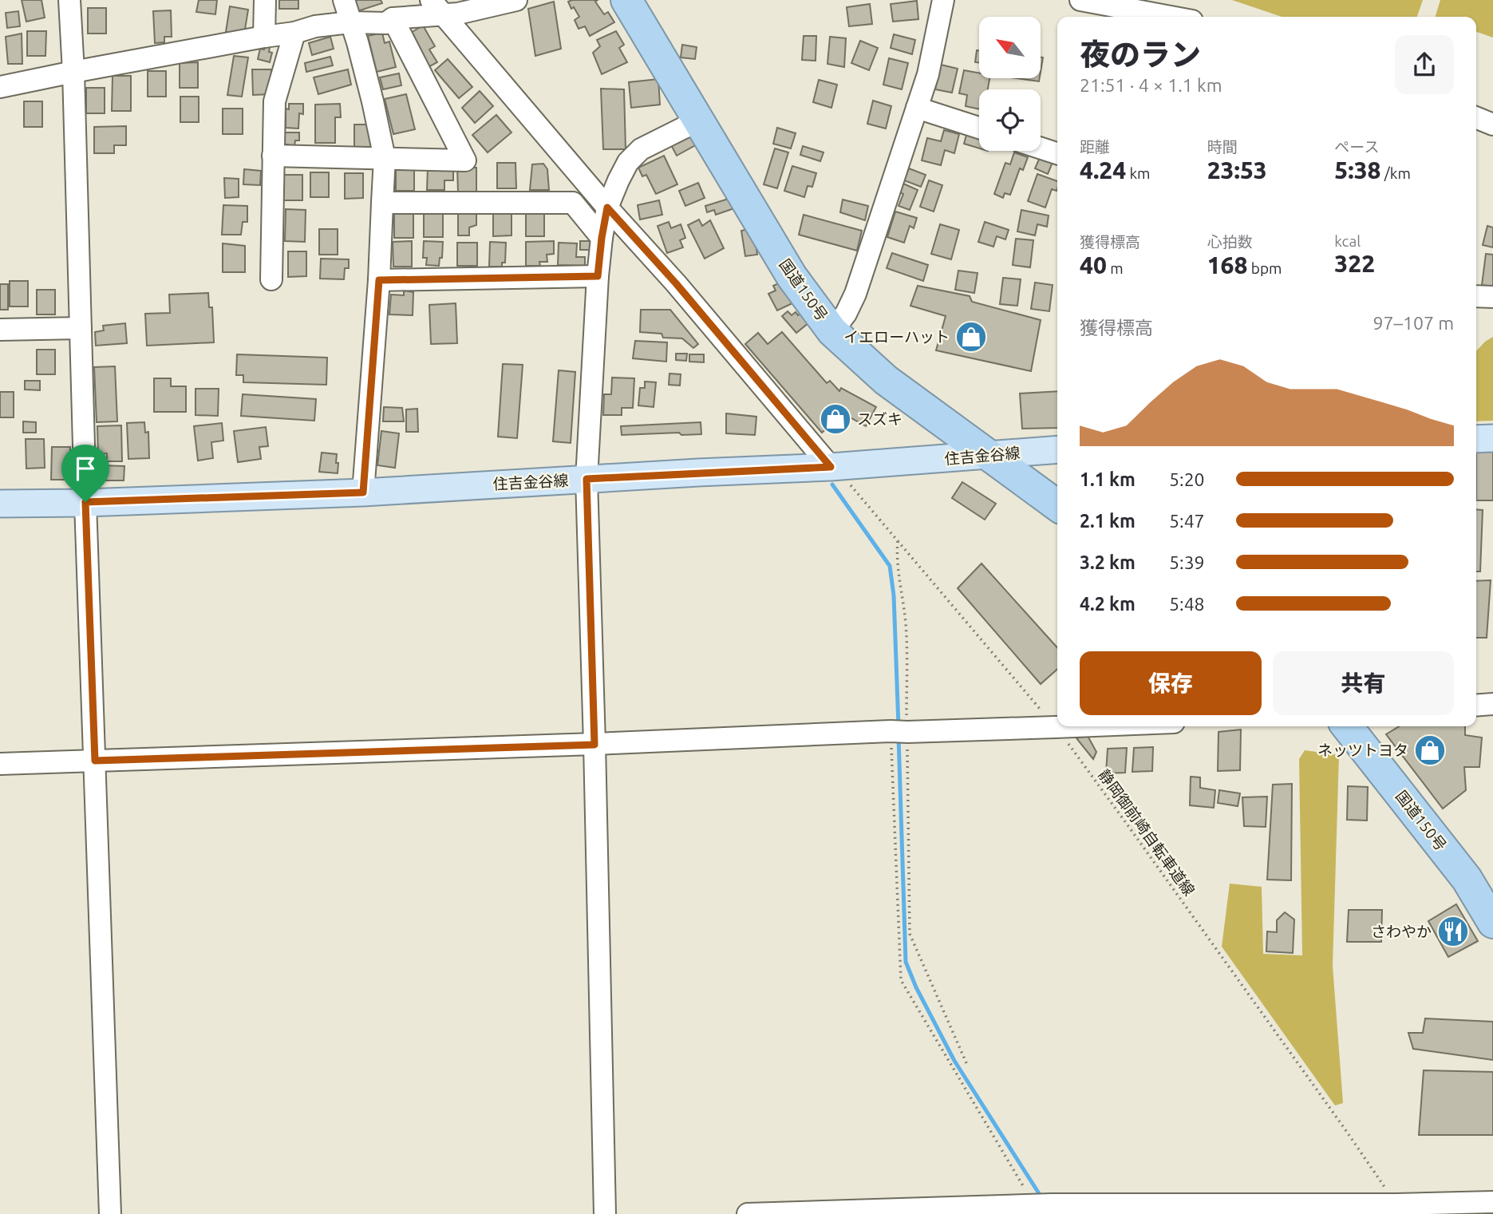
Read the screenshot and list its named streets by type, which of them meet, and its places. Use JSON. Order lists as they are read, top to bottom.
{
  "streets": {
    "highway": ["国道150号"],
    "main road": ["住吉金谷線"],
    "path": ["静岡御前崎自転車道線"]
  },
  "crossings": [
    ["国道150号", "住吉金谷線"],
    ["住吉金谷線", "静岡御前崎自転車道線"]
  ],
  "places": {
    "shop": ["イエローハット", "スズキ", "ネッツトヨタ"],
    "restaurant": ["さわやか"]
  },
  "north": "top left",
  "page": {
    "heading": ["夜のラン", "21:51 · 4 × 1.1 km"],
    "stats": [
      ["距離", "4.24 km"],
      ["時間", "23:53"],
      ["ペース", "5:38 /km"],
      ["獲得標高", "40 m"],
      ["心拍数", "168 bpm"],
      ["kcal", "322"]
    ],
    "chart": ["獲得標高", "97–107 m"],
    "list": [
      {
        "name": "1.1 km",
        "note": "5:20"
      },
      {
        "name": "2.1 km",
        "note": "5:47"
      },
      {
        "name": "3.2 km",
        "note": "5:39"
      },
      {
        "name": "4.2 km",
        "note": "5:48"
      }
    ],
    "buttons": ["保存", "共有"]
  }
}
